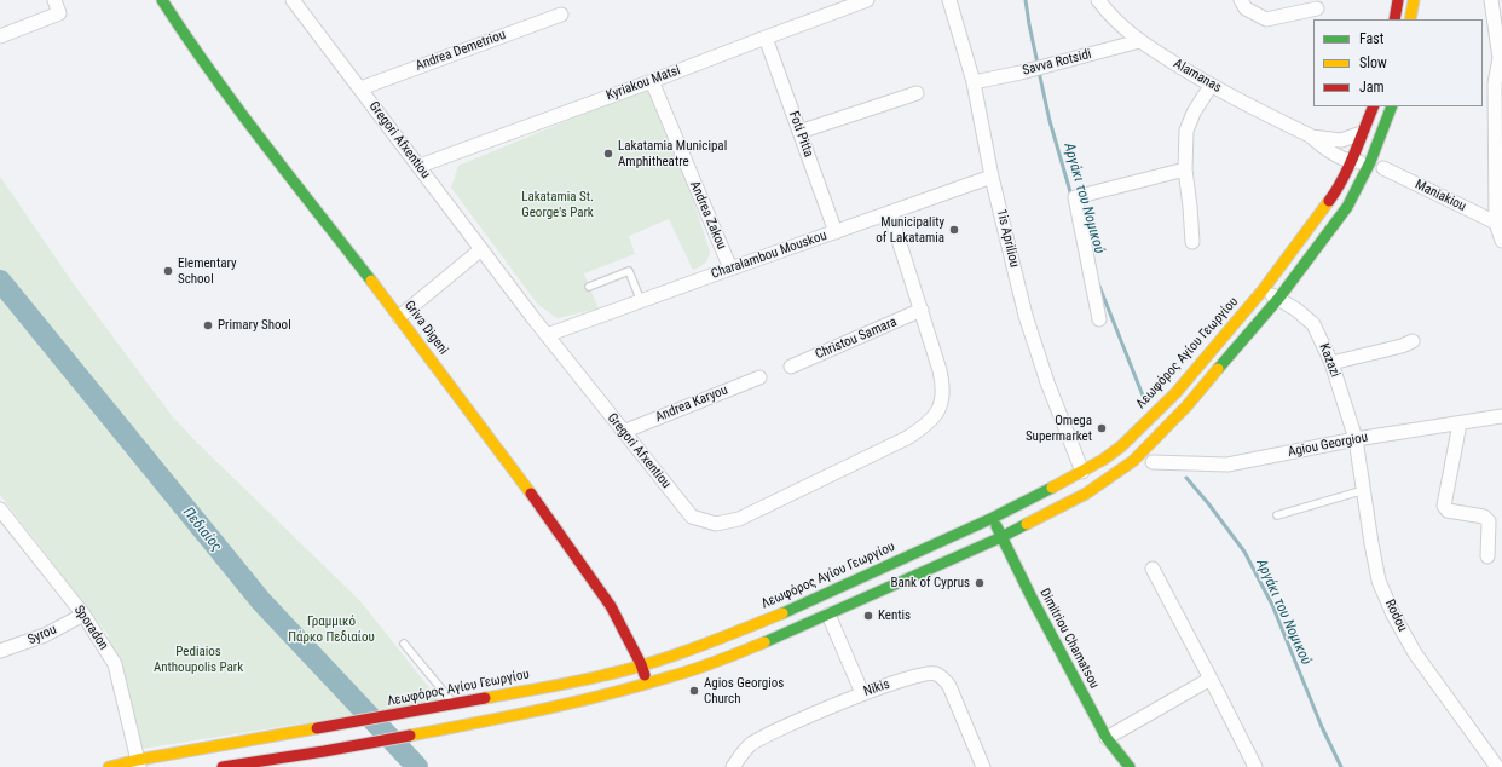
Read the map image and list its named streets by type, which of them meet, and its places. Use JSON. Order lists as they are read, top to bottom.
{
  "streets": {
    "main road": ["Griva Digeni", "Λεωφόρος Αγίου Γεωργίου", "Dimitriou Chamatsou"],
    "street": [
      "Andrea Demetriou",
      "Savva Rotsidi",
      "Alamanas",
      "Kyriakou Matsi",
      "Foti Pitta",
      "Gregori Afxentiou",
      "Maniakiou",
      "Andrea Zakou",
      "1is Apriliou",
      "Charalambou Mouskou",
      "Christou Samara",
      "Kazazi",
      "Andrea Karyou",
      "Agiou Georgiou",
      "Rodou",
      "Sporadon",
      "Syrou",
      "Nikis"
    ]
  },
  "crossings": [
    ["Andrea Demetriou", "Gregori Afxentiou"],
    ["Savva Rotsidi", "Alamanas"],
    ["Savva Rotsidi", "1is Apriliou"],
    ["Alamanas", "Λεωφόρος Αγίου Γεωργίου"],
    ["Kyriakou Matsi", "Foti Pitta"],
    ["Kyriakou Matsi", "Gregori Afxentiou"],
    ["Kyriakou Matsi", "Andrea Zakou"],
    ["Foti Pitta", "Charalambou Mouskou"],
    ["Gregori Afxentiou", "Charalambou Mouskou"],
    ["Gregori Afxentiou", "Christou Samara"],
    ["Gregori Afxentiou", "Andrea Karyou"],
    ["Andrea Zakou", "Charalambou Mouskou"],
    ["1is Apriliou", "Charalambou Mouskou"],
    ["1is Apriliou", "Λεωφόρος Αγίου Γεωργίου"],
    ["Griva Digeni", "Λεωφόρος Αγίου Γεωργίου"],
    ["Λεωφόρος Αγίου Γεωργίου", "Kazazi"],
    ["Λεωφόρος Αγίου Γεωργίου", "Sporadon"],
    ["Λεωφόρος Αγίου Γεωργίου", "Dimitriou Chamatsou"],
    ["Kazazi", "Agiou Georgiou"],
    ["Kazazi", "Rodou"],
    ["Agiou Georgiou", "Rodou"],
    ["Sporadon", "Syrou"]
  ],
  "water": ["Αργάκι του Νομικού", "Πεδιαίος"],
  "parks": ["Lakatamia St. George's Park", "Γραμμικό Πάρκο Πεδιαίου", "Pediaios Anthoupolis Park"],
  "places": [
    "Lakatamia Municipal Amphitheatre",
    "Municipality of Lakatamia",
    "Elementary School",
    "Primary Shool",
    "Omega Supermarket",
    "Bank of Cyprus",
    "Kentis",
    "Agios Georgios Church"
  ],
  "legend": ["Fast", "Slow", "Jam"]
}
